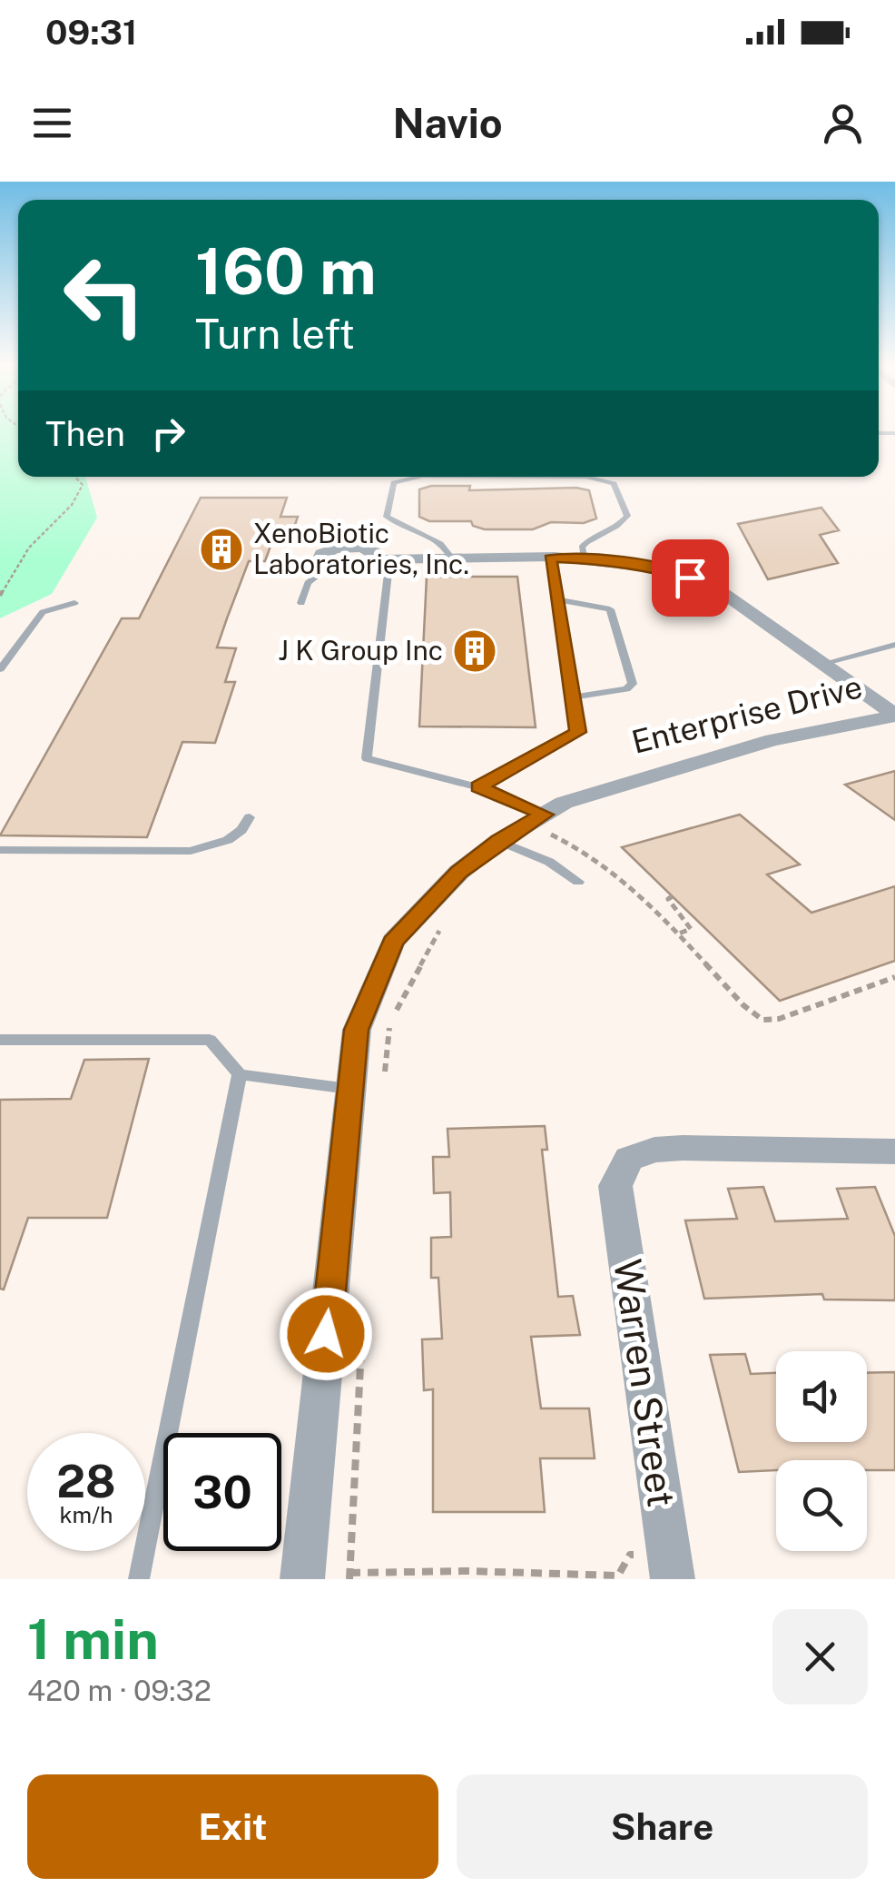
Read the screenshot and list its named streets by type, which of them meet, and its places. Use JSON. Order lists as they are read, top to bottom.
{
  "streets": {
    "street": ["Enterprise Drive", "Warren Street"]
  },
  "places": {
    "building": ["XenoBiotic Laboratories, Inc.", "J K Group Inc"]
  },
  "page": {
    "status": "09:31",
    "header": "Navio",
    "turn": ["160 m", "Turn left"],
    "then": "Then",
    "speed": "28 km/h",
    "limit": "30",
    "heading": ["1 min", "420 m · 09:32"],
    "buttons": ["Exit", "Share"]
  }
}
